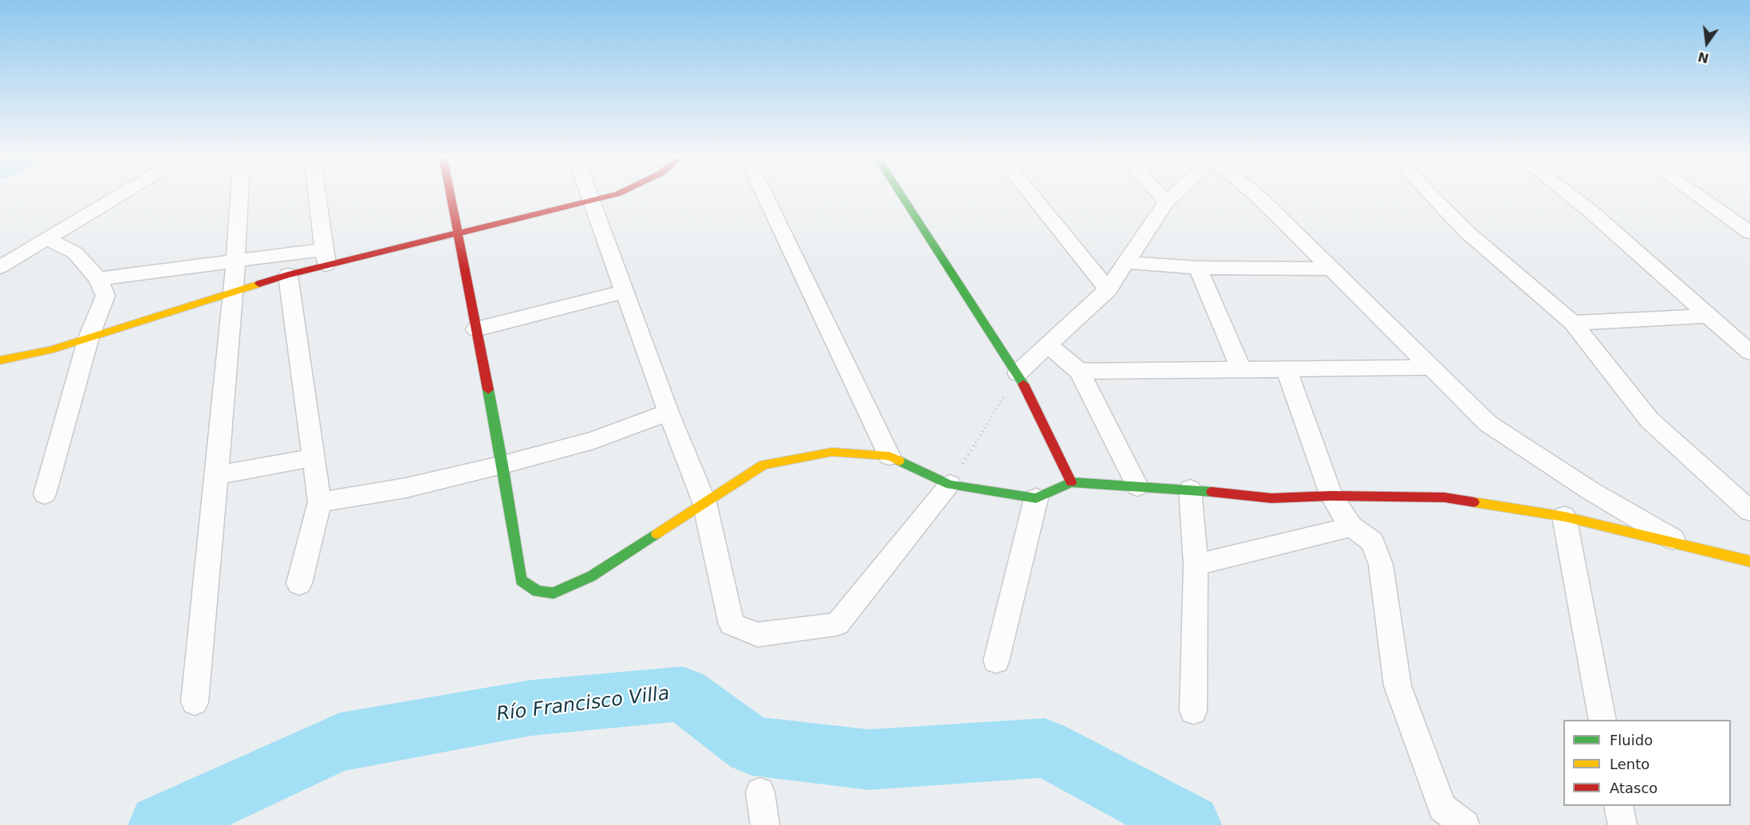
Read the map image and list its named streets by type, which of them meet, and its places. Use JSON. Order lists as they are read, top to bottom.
{
  "water": ["Río Francisco Villa"],
  "legend": ["Fluido", "Lento", "Atasco"],
  "north": "bottom"
}
